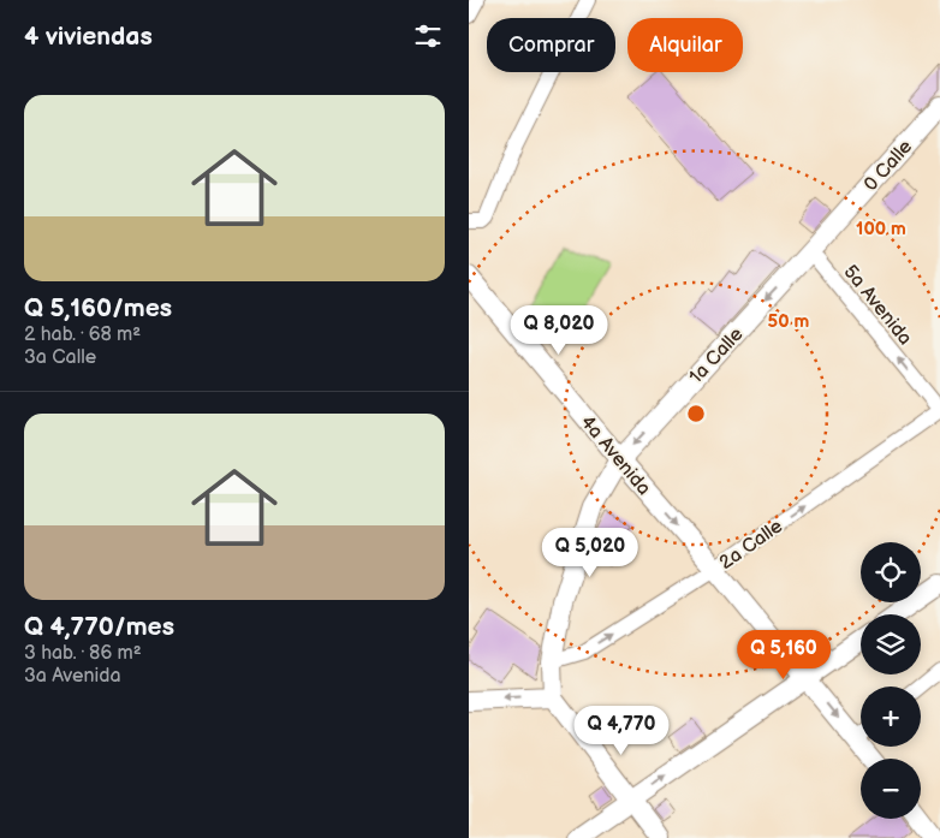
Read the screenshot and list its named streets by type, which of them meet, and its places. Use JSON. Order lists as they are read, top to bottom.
{
  "streets": {
    "street": [
      "0 Calle",
      "5a Avenida",
      "1a Calle",
      "4a Avenida",
      "2a Calle"
    ]
  },
  "crossings": [
    ["0 Calle", "5a Avenida"],
    ["0 Calle", "1a Calle"],
    ["5a Avenida", "1a Calle"],
    ["5a Avenida", "2a Calle"],
    ["1a Calle", "4a Avenida"],
    ["1a Calle", "2a Calle"],
    ["4a Avenida", "2a Calle"]
  ],
  "one_way": [
    "5a Avenida",
    "1a Calle",
    "4a Avenida",
    "2a Calle"
  ],
  "page": {
    "heading": "4 viviendas",
    "chip": ["Comprar", "Alquilar"],
    "list": [
      {
        "name": "Q 5,160/mes",
        "note": "2 hab. · 68 m² · 3a Calle"
      },
      {
        "name": "Q 4,770/mes",
        "note": "3 hab. · 86 m² · 3a Avenida"
      }
    ],
    "price": [
      "Q 8,020",
      "Q 5,020",
      "Q 5,160",
      "Q 4,770"
    ],
    "map_buttons": ["+", "−"]
  },
  "rings": ["100 m", "50 m"]
}
